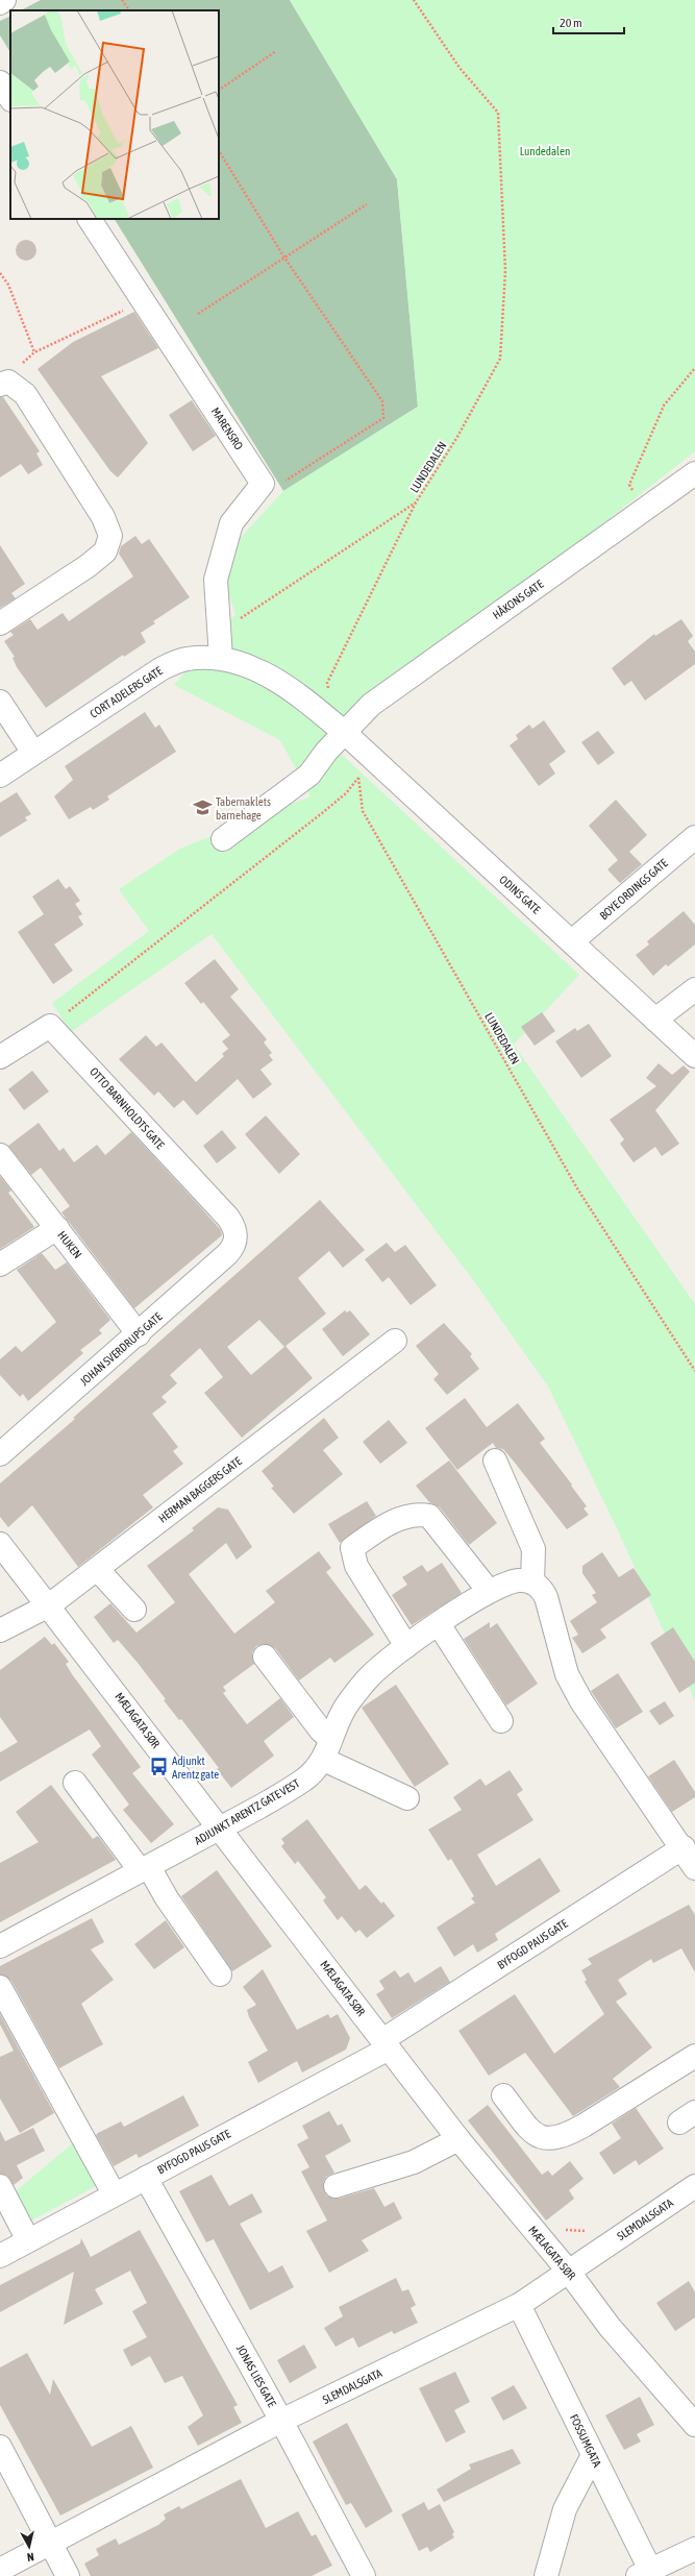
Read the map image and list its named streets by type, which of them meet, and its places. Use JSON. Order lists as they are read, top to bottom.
{
  "streets": {
    "street": [
      "MARENSRO",
      "HÅKONS GATE",
      "CORT ADELERS GATE",
      "BOYE ORDINGS GATE",
      "ODINS GATE",
      "OTTO BARNHOLDTS GATE",
      "HUKEN",
      "JOHAN SVERDRUPS GATE",
      "HERMAN BAGGERS GATE",
      "MÆLAGATA SØR",
      "ADJUNKT ARENTZ GATE VEST",
      "BYFOGD PAUS GATE",
      "SLEMDALSGATA",
      "JONAS LIES GATE",
      "FOSSUMGATA"
    ],
    "path": ["LUNDEDALEN"]
  },
  "crossings": [
    ["HÅKONS GATE", "CORT ADELERS GATE"],
    ["HÅKONS GATE", "ODINS GATE"],
    ["CORT ADELERS GATE", "ODINS GATE"],
    ["BOYE ORDINGS GATE", "ODINS GATE"],
    ["OTTO BARNHOLDTS GATE", "JOHAN SVERDRUPS GATE"],
    ["HUKEN", "JOHAN SVERDRUPS GATE"],
    ["HERMAN BAGGERS GATE", "MÆLAGATA SØR"],
    ["MÆLAGATA SØR", "ADJUNKT ARENTZ GATE VEST"],
    ["MÆLAGATA SØR", "BYFOGD PAUS GATE"],
    ["MÆLAGATA SØR", "SLEMDALSGATA"],
    ["BYFOGD PAUS GATE", "JONAS LIES GATE"],
    ["SLEMDALSGATA", "JONAS LIES GATE"],
    ["SLEMDALSGATA", "FOSSUMGATA"]
  ],
  "parks": ["Lundedalen"],
  "places": {
    "school or university": ["Tabernaklets barnehage"],
    "bus stop": ["Adjunkt Arentz gate"]
  },
  "scale_bar": "20 m",
  "north": "bottom"
}
